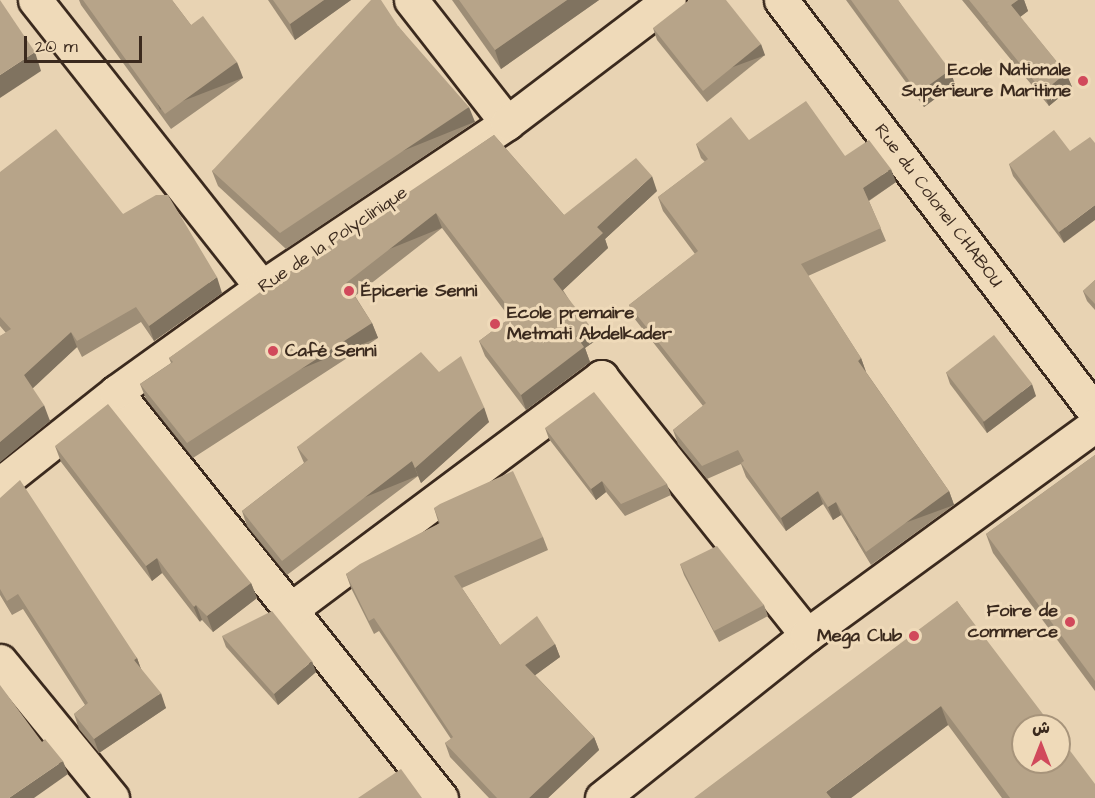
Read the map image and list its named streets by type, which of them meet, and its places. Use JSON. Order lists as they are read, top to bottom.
{
  "streets": {
    "street": ["Rue du Colonel CHABOU", "Rue de la Polyclinique"]
  },
  "places": [
    "Ecole Nationale Supérieure Maritime",
    "Épicerie Senni",
    "Ecole premaire Metmati Abdelkader",
    "Café Senni",
    "Foire de commerce",
    "Mega Club"
  ],
  "scale_bar": "20 m",
  "north": "top"
}
